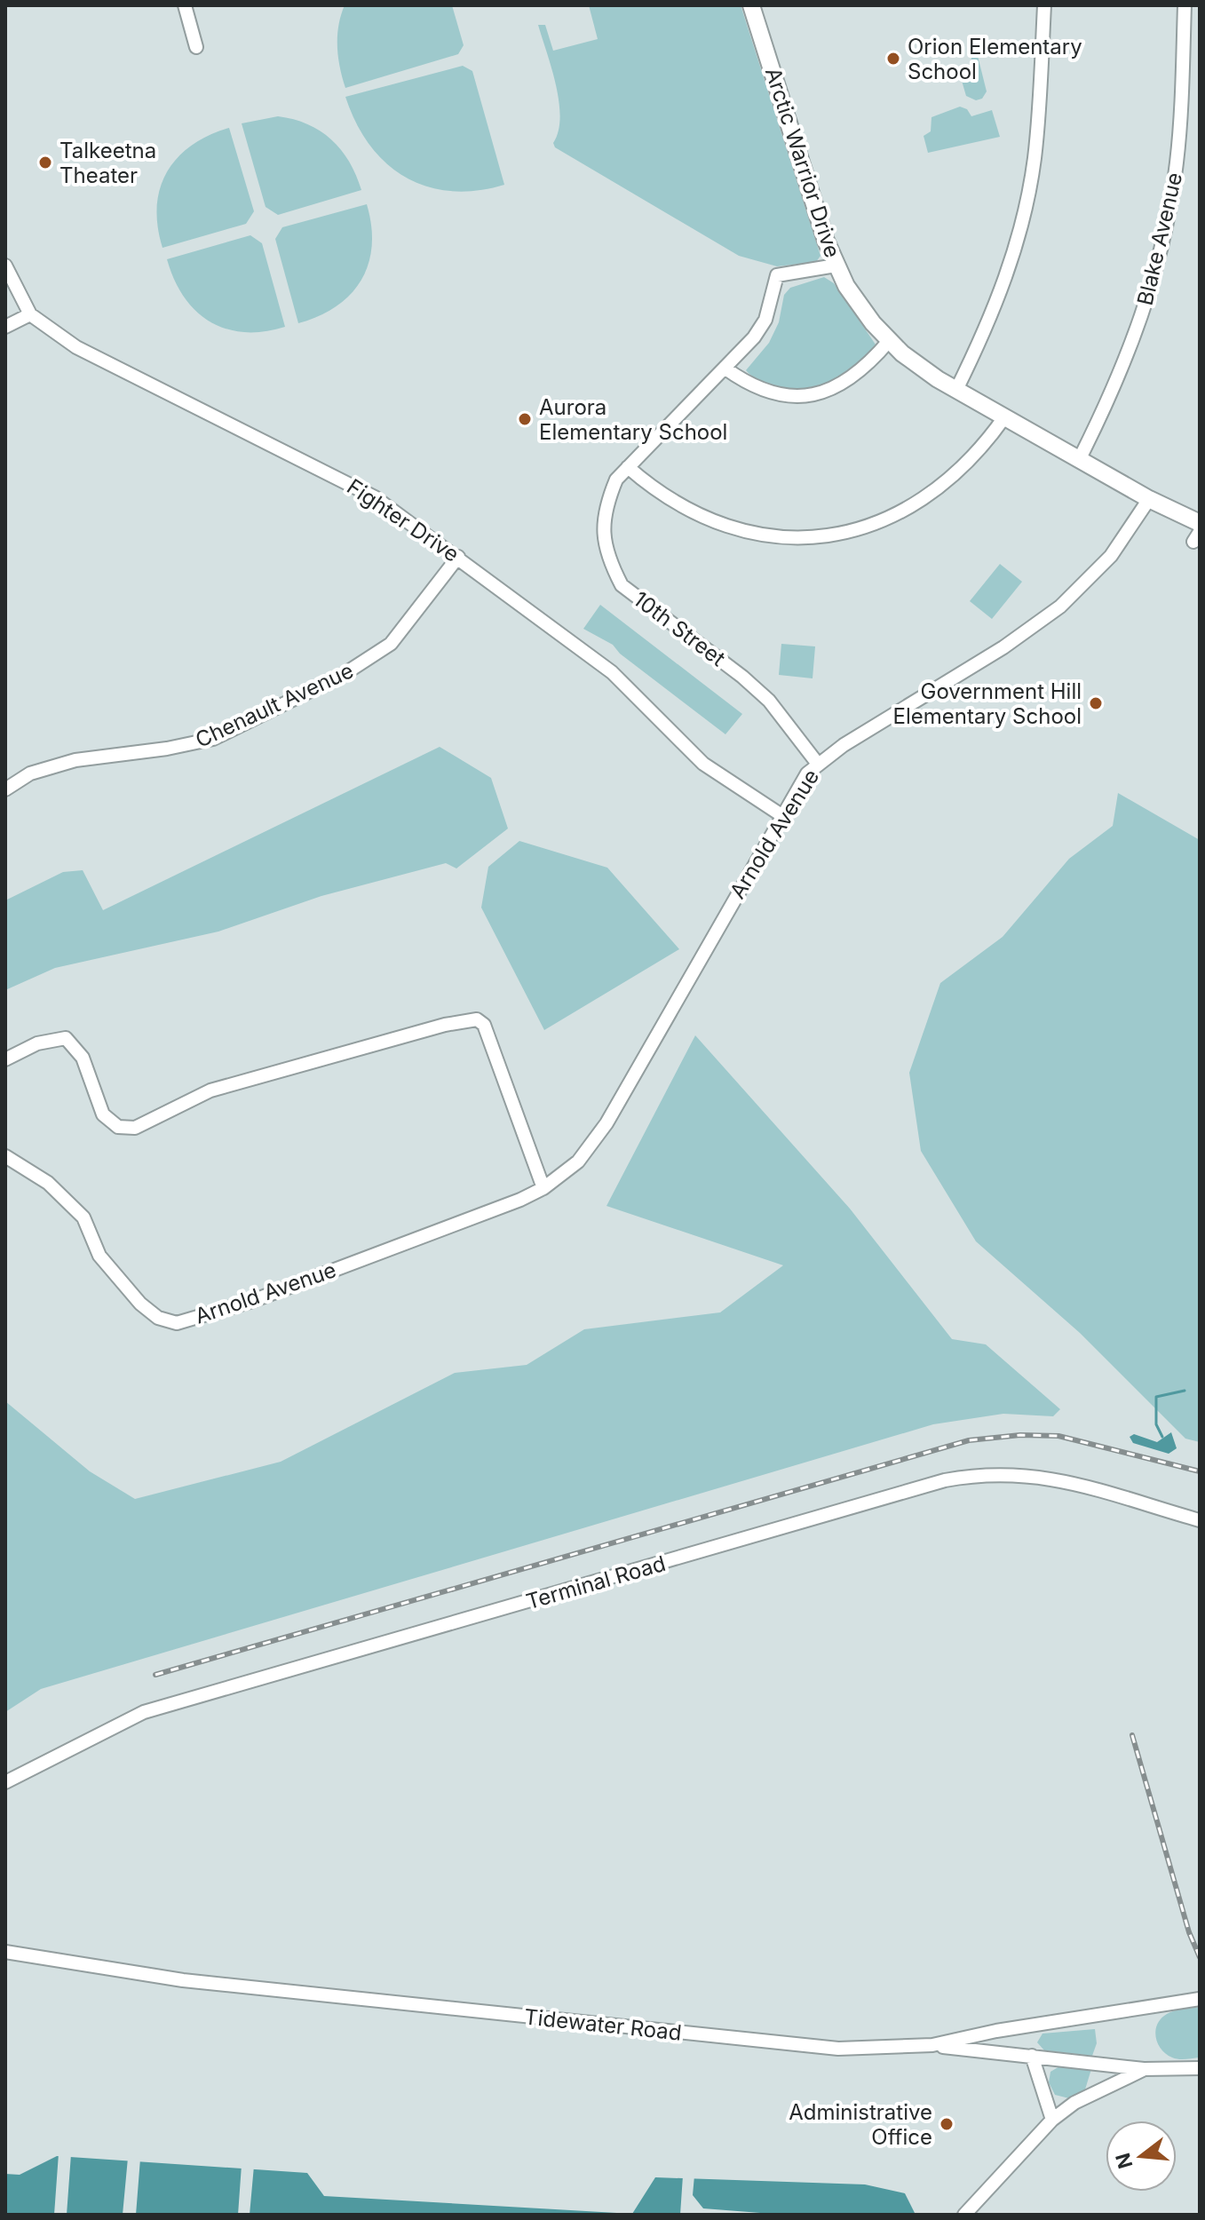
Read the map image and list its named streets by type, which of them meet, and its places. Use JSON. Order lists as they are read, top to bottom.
{
  "streets": {
    "main road": ["Arctic Warrior Drive"],
    "street": [
      "Blake Avenue",
      "Fighter Drive",
      "10th Street",
      "Chenault Avenue",
      "Arnold Avenue",
      "Terminal Road",
      "Tidewater Road"
    ]
  },
  "crossings": [
    ["Arctic Warrior Drive", "Blake Avenue"],
    ["Arctic Warrior Drive", "10th Street"],
    ["Arctic Warrior Drive", "Arnold Avenue"],
    ["Fighter Drive", "Chenault Avenue"],
    ["Fighter Drive", "Arnold Avenue"],
    ["10th Street", "Arnold Avenue"]
  ],
  "places": [
    "Orion Elementary School",
    "Talkeetna Theater",
    "Aurora Elementary School",
    "Government Hill Elementary School",
    "Administrative Office"
  ],
  "north": "left"
}
